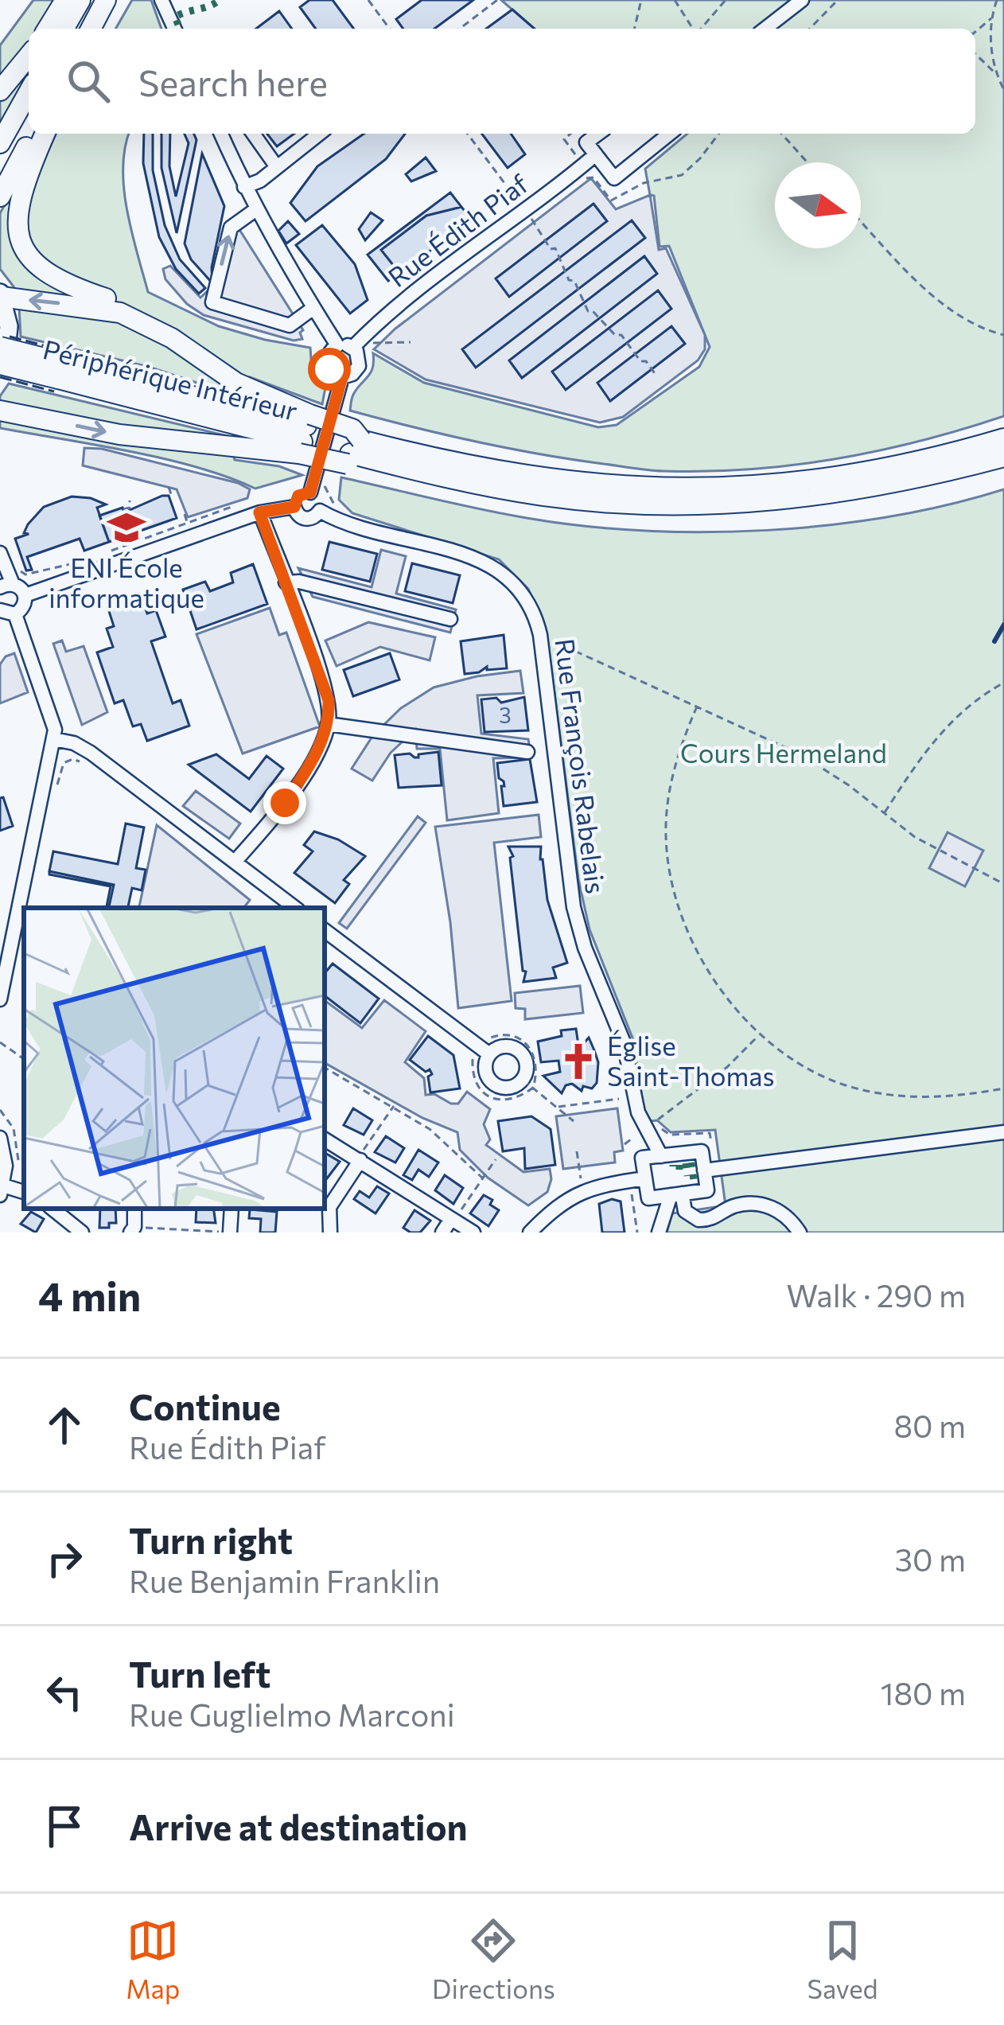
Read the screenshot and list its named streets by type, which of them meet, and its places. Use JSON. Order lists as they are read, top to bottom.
{
  "streets": {
    "highway": ["Périphérique Intérieur"],
    "street": ["Rue Édith Piaf", "Rue François Rabelais"]
  },
  "parks": ["Cours Hermeland"],
  "places": {
    "school or university": ["ENI École informatique"],
    "church": ["Église Saint-Thomas"]
  },
  "house_numbers": ["3"],
  "north": "right",
  "page": {
    "search": "Search here",
    "heading": ["4 min", "Walk · 290 m"],
    "list": [
      ["Continue", "Rue Édith Piaf", "80 m"],
      ["Turn right", "Rue Benjamin Franklin", "30 m"],
      ["Turn left", "Rue Guglielmo Marconi", "180 m"],
      "Arrive at destination"
    ],
    "nav": ["Map", "Directions", "Saved"]
  }
}
